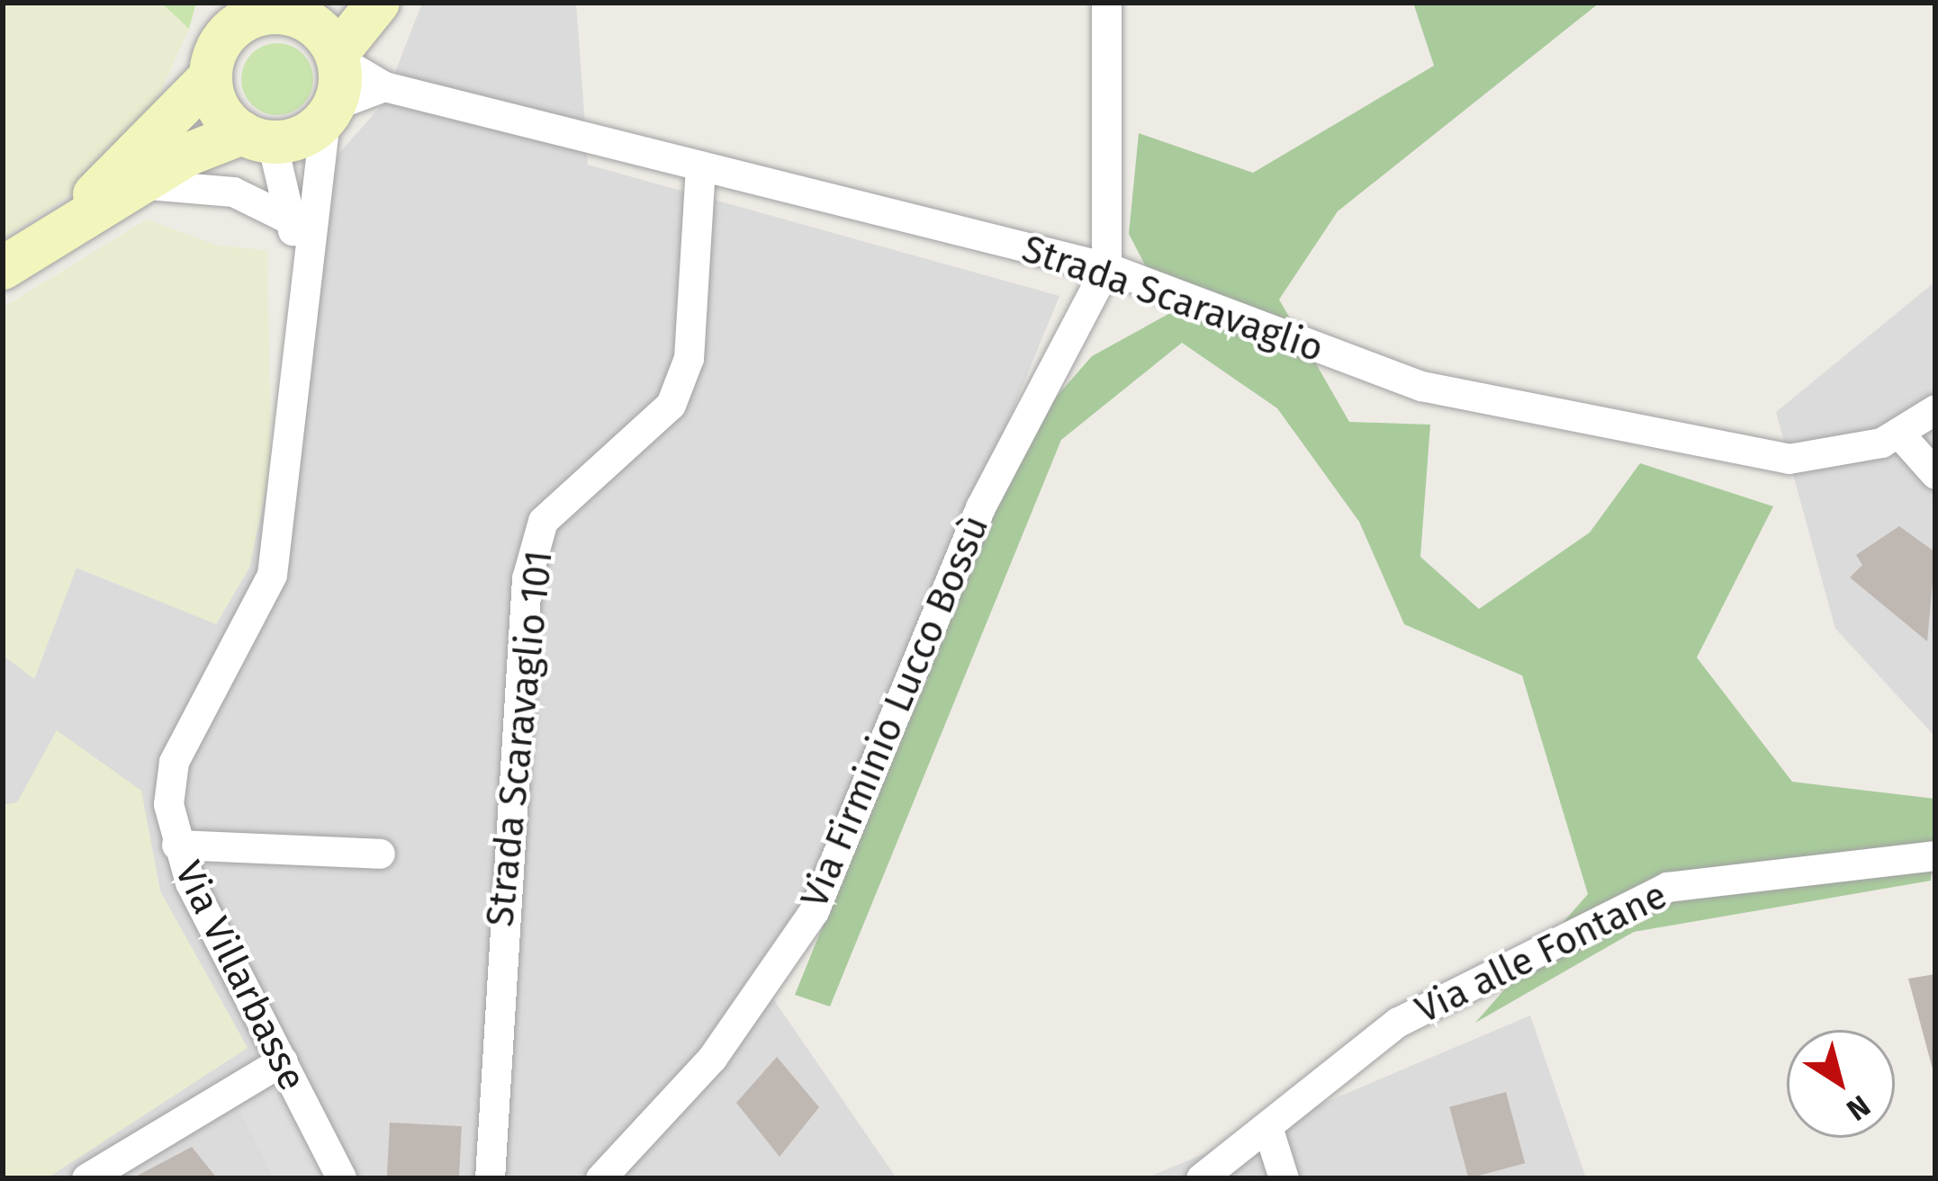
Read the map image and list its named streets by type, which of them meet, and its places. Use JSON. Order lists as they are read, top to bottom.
{
  "streets": {
    "street": [
      "Strada Scaravaglio",
      "Via Firminio Lucco Bossù",
      "Strada Scaravaglio 101",
      "Via alle Fontane",
      "Via Villarbasse"
    ]
  },
  "crossings": [
    ["Strada Scaravaglio", "Via Firminio Lucco Bossù"],
    ["Strada Scaravaglio", "Strada Scaravaglio 101"],
    ["Strada Scaravaglio", "Via Villarbasse"]
  ],
  "north": "bottom right"
}
